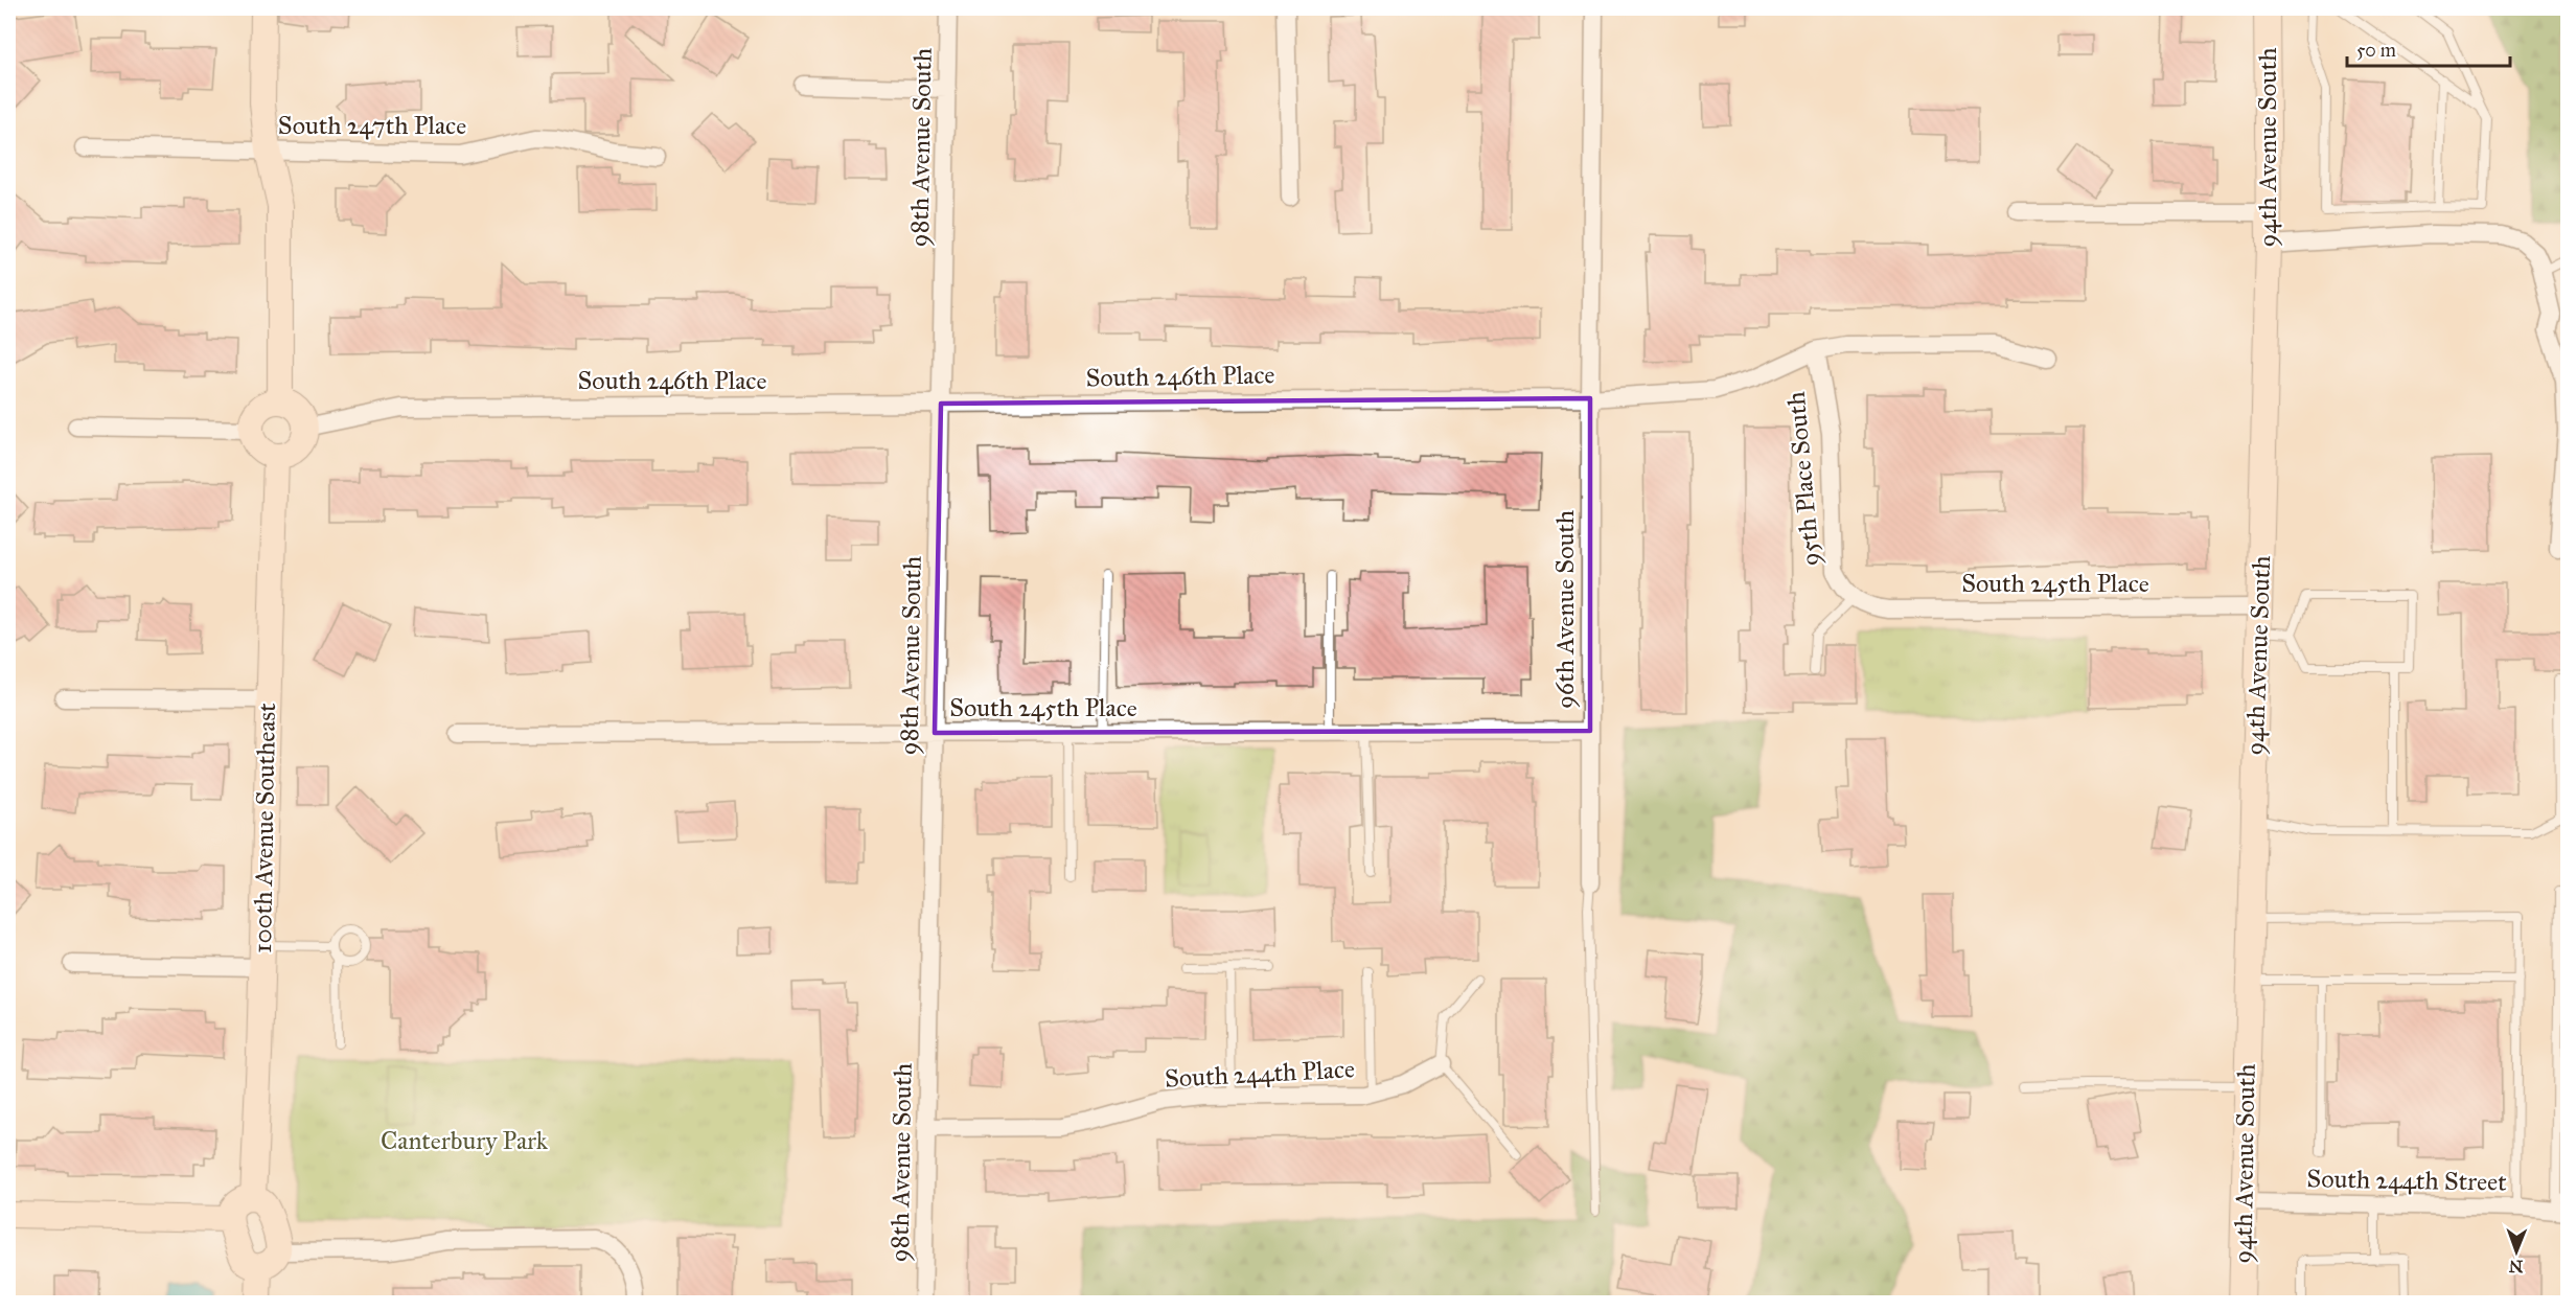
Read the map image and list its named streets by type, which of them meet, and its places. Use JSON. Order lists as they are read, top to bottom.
{
  "streets": {
    "street": [
      "South 247th Place",
      "98th Avenue South",
      "94th Avenue South",
      "South 246th Place",
      "95th Place South",
      "South 245th Place",
      "96th Avenue South",
      "100th Avenue Southeast",
      "South 244th Place",
      "South 244th Street"
    ]
  },
  "crossings": [
    ["98th Avenue South", "South 246th Place"],
    ["98th Avenue South", "South 245th Place"],
    ["98th Avenue South", "South 244th Place"],
    ["94th Avenue South", "South 245th Place"],
    ["94th Avenue South", "South 244th Street"],
    ["South 246th Place", "95th Place South"],
    ["South 246th Place", "96th Avenue South"],
    ["South 246th Place", "100th Avenue Southeast"],
    ["95th Place South", "South 245th Place"],
    ["South 245th Place", "96th Avenue South"]
  ],
  "parks": ["Canterbury Park"],
  "scale_bar": "50 m",
  "north": "bottom"
}
